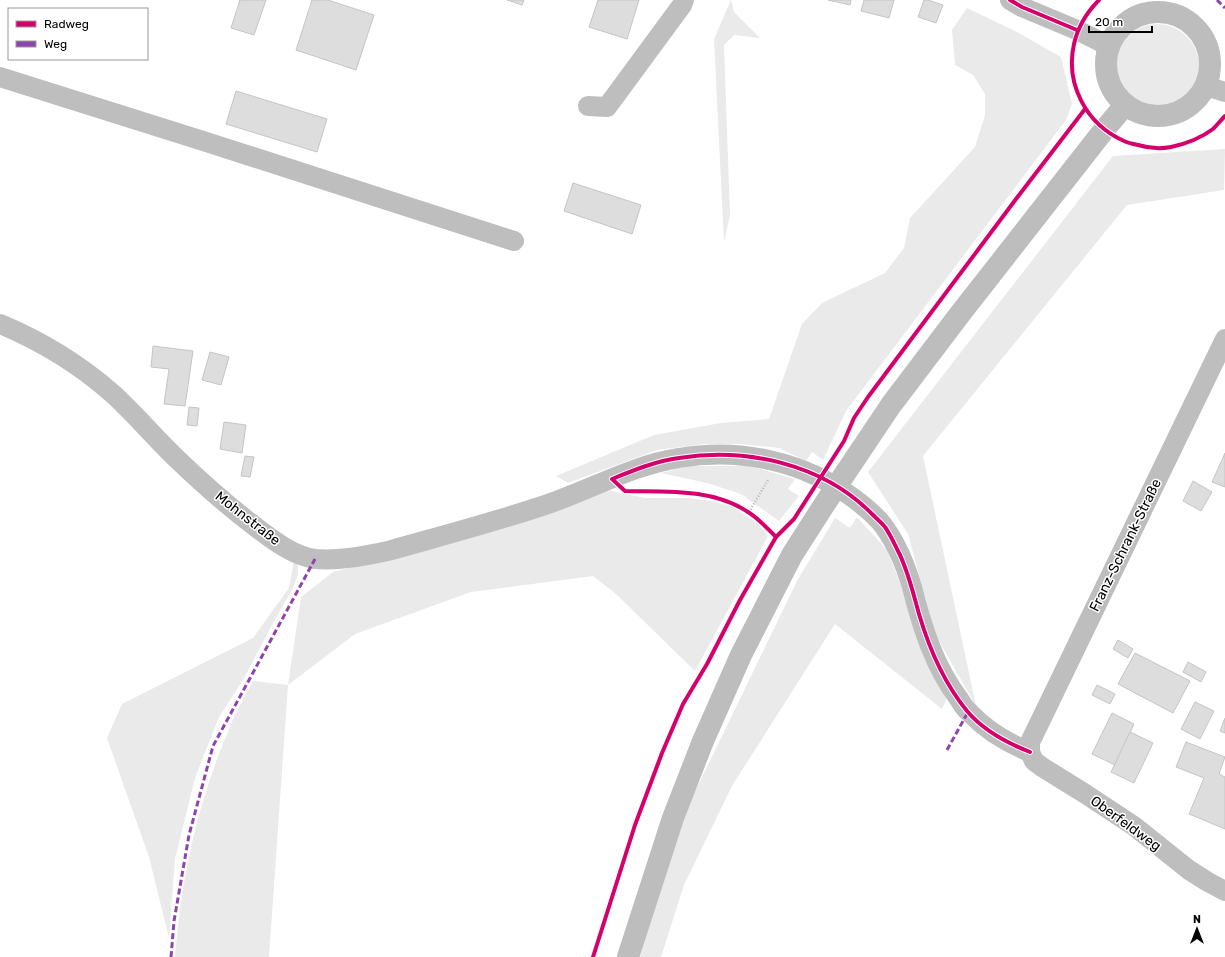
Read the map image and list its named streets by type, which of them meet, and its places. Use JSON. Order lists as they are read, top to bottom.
{
  "streets": {
    "street": ["Mohnstraße", "Franz-Schrank-Straße", "Oberfeldweg"]
  },
  "crossings": [
    ["Mohnstraße", "Franz-Schrank-Straße"],
    ["Mohnstraße", "Oberfeldweg"],
    ["Franz-Schrank-Straße", "Oberfeldweg"]
  ],
  "legend": ["Radweg", "Weg"],
  "scale_bar": "20 m",
  "north": "top"
}
